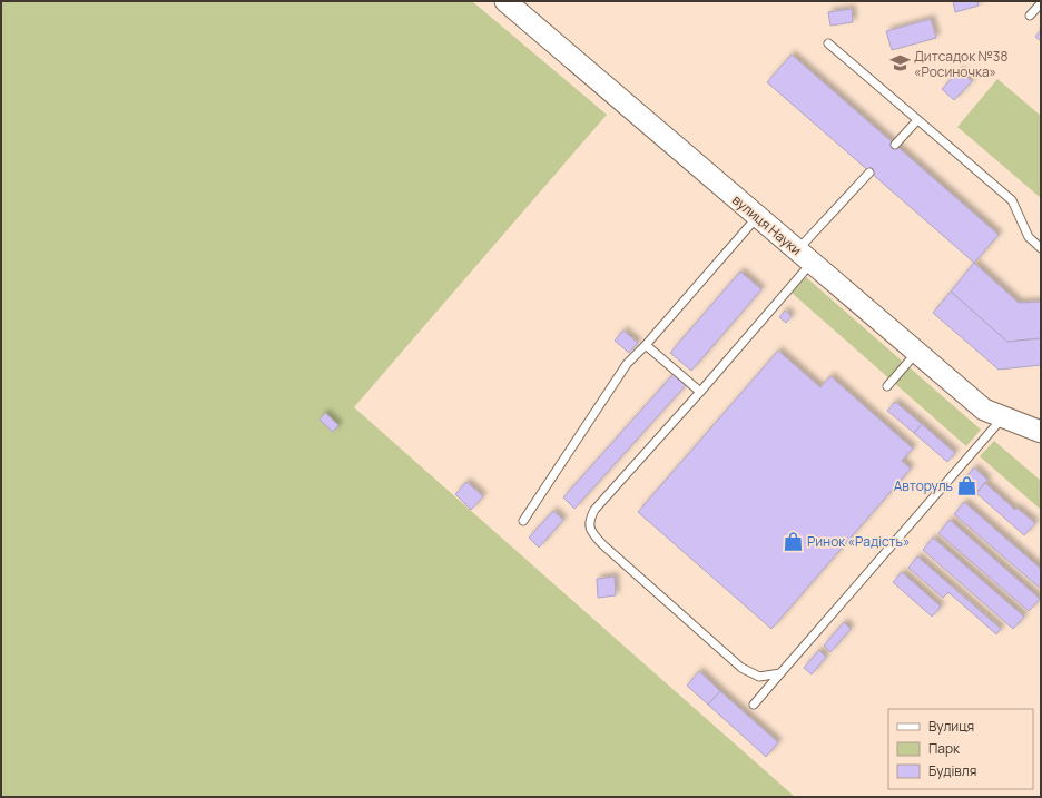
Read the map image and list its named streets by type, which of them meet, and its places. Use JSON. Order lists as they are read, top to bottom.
{
  "streets": {
    "street": ["вулиця Науки"]
  },
  "places": {
    "school or university": ["Дитсадок №38 «Росиночка»"],
    "shop": ["Авторуль", "Ринок «Радість»"]
  },
  "legend": ["Вулиця", "Парк", "Будівля"]
}
